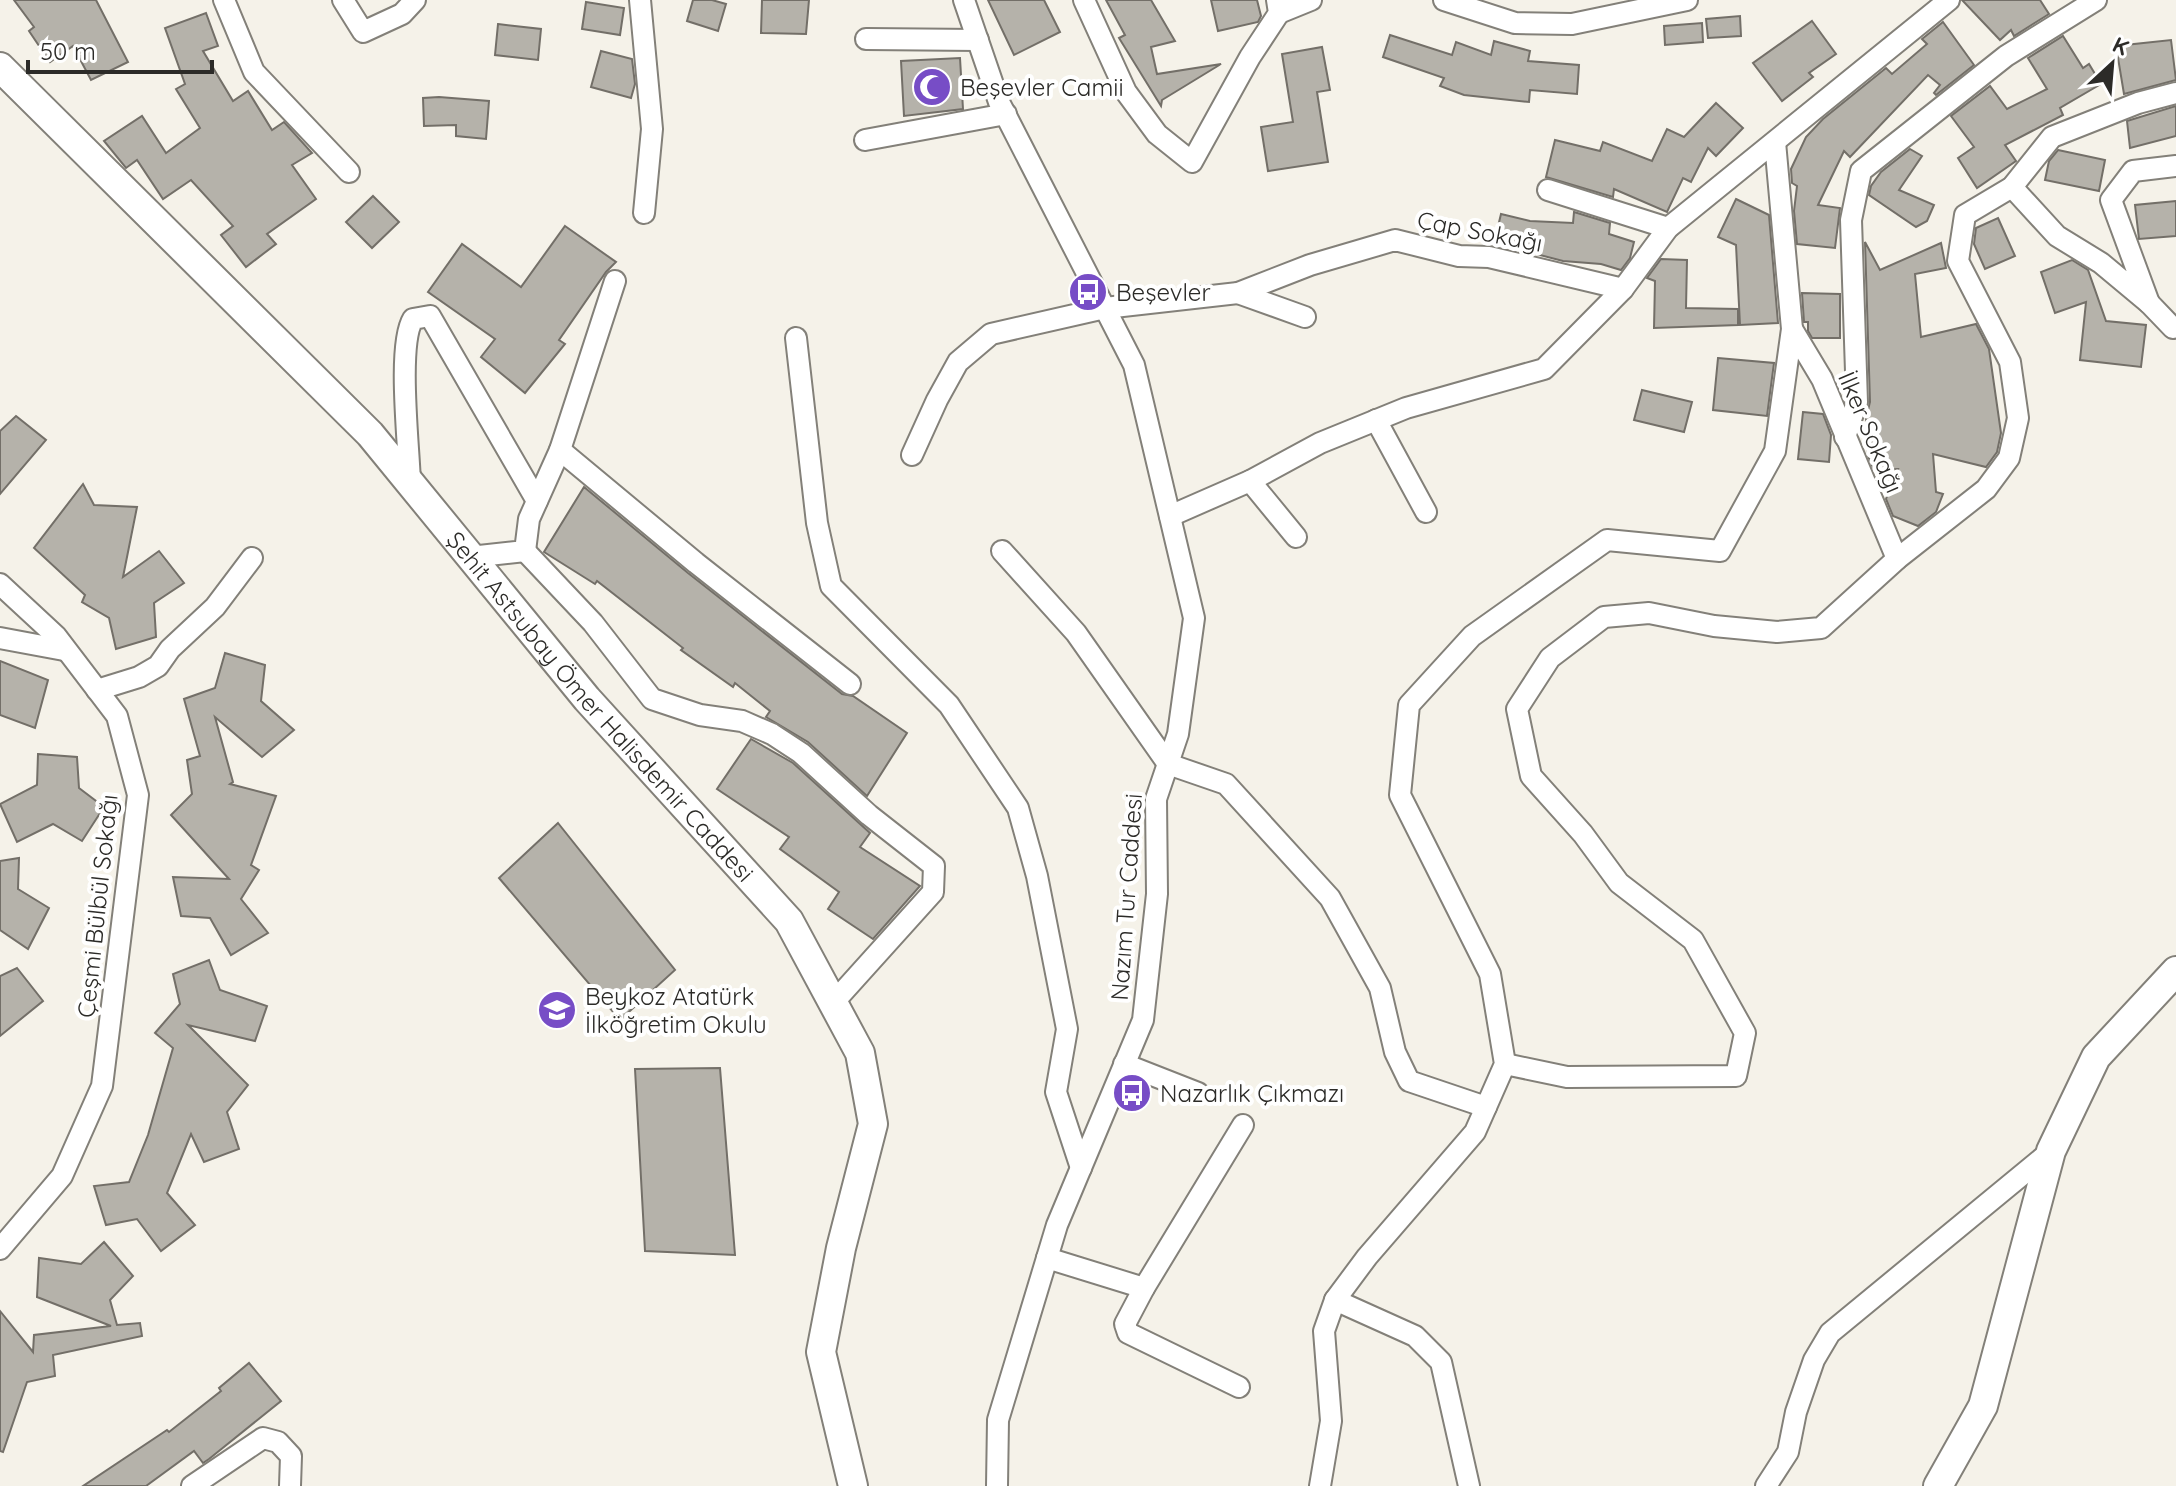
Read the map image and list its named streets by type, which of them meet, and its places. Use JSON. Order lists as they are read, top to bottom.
{
  "streets": {
    "street": [
      "Çap Sokağı",
      "İlker Sokağı",
      "Şehit Astsubay Ömer Halisdemir Caddesi",
      "Nazım Tur Caddesi",
      "Çeşmi Bülbül Sokağı"
    ]
  },
  "crossings": [
    ["Çap Sokağı", "Nazım Tur Caddesi"]
  ],
  "places": {
    "mosque": ["Beşevler Camii"],
    "bus stop": ["Beşevler", "Nazarlık Çıkmazı"],
    "school or university": ["Beykoz Atatürk İlköğretim Okulu"]
  },
  "scale_bar": "50 m",
  "north": "top right"
}
